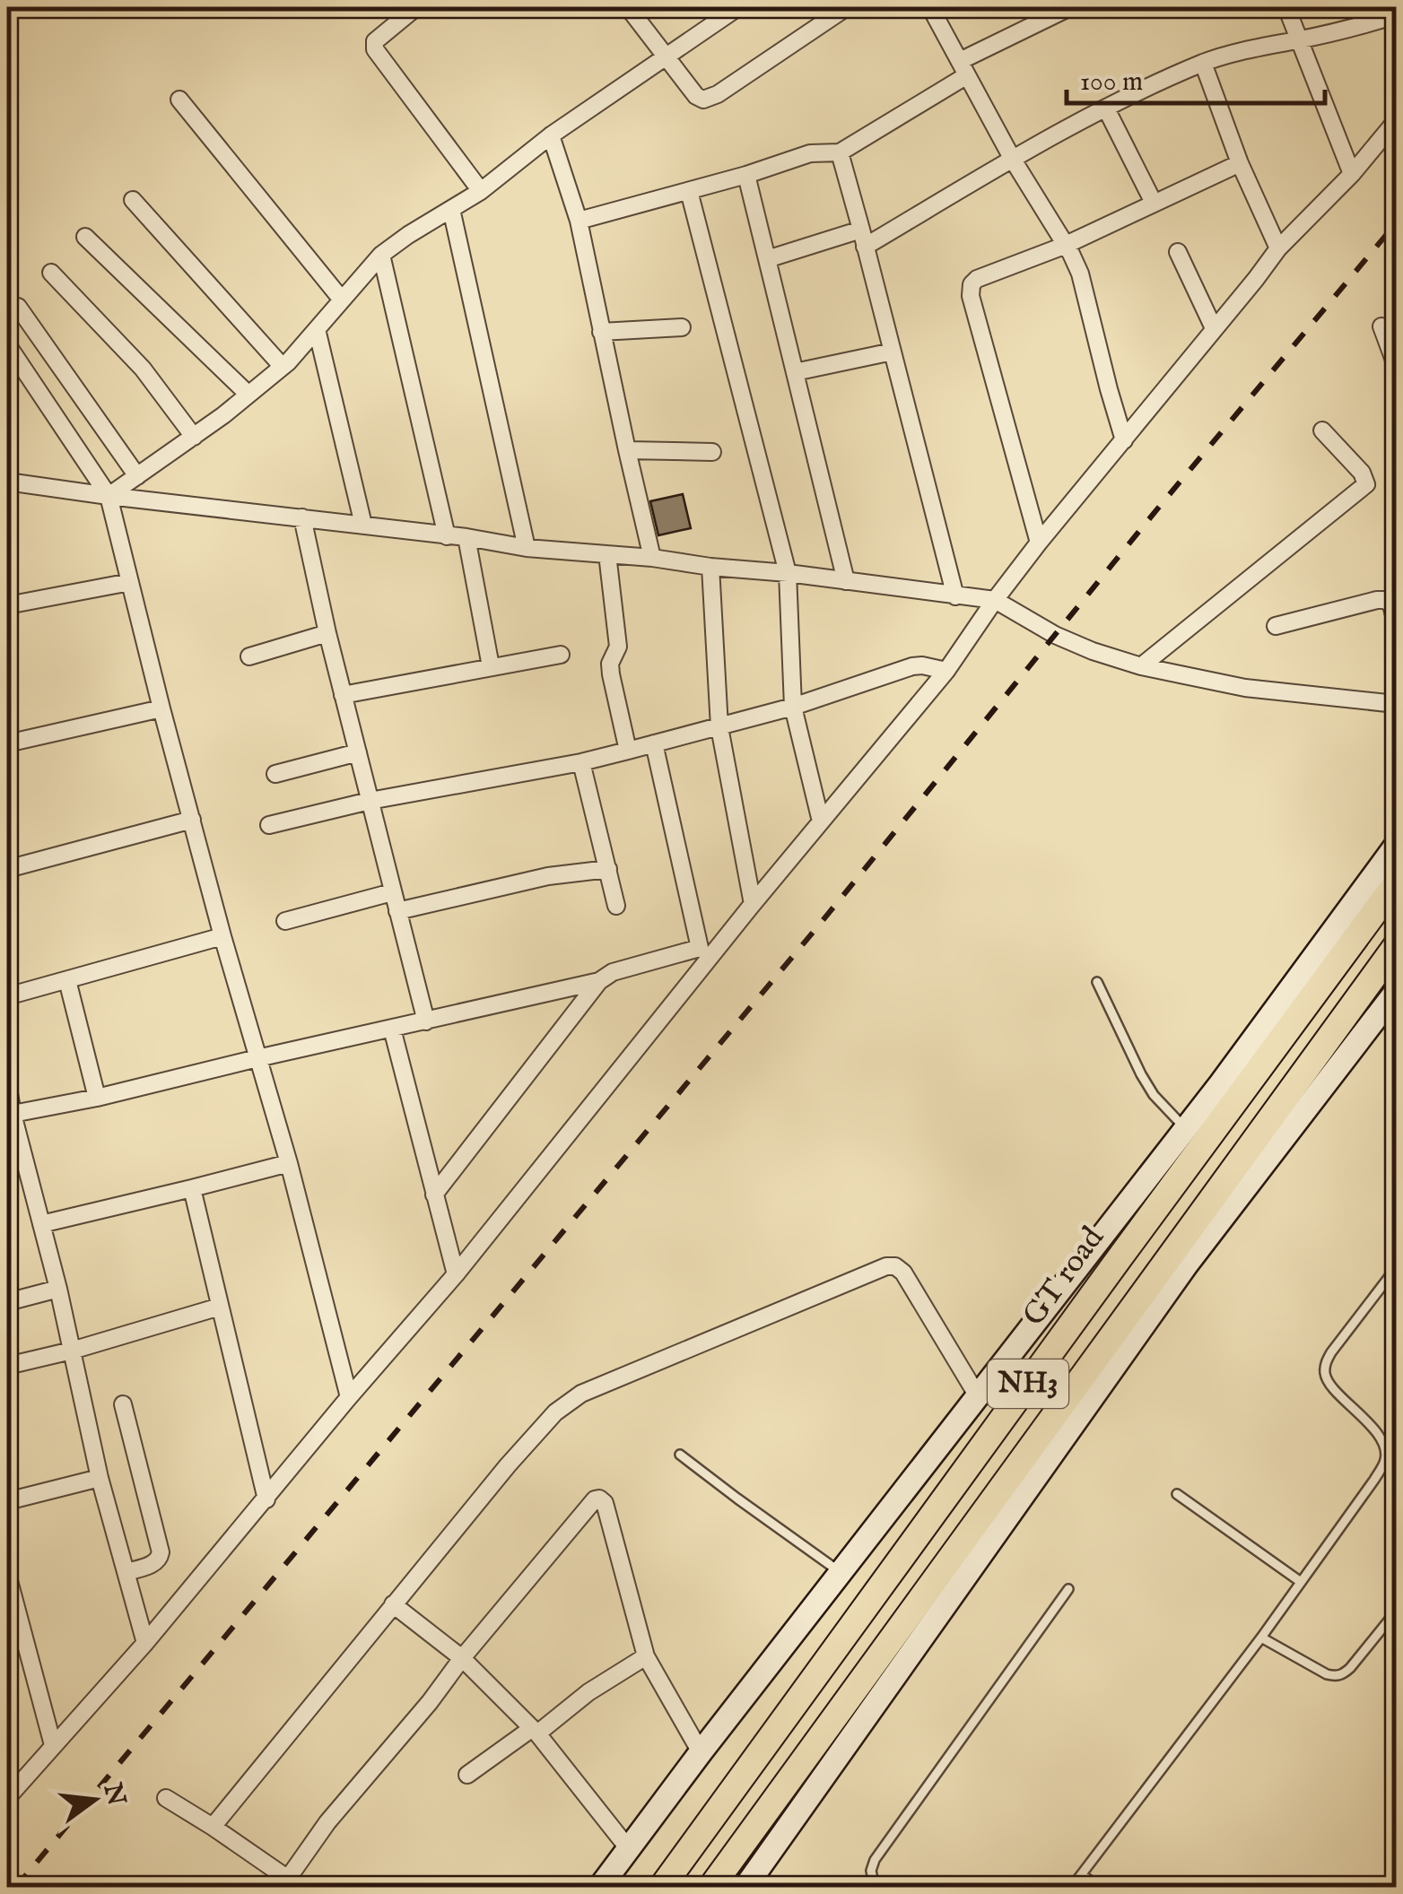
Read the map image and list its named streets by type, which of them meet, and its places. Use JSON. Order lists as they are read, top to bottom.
{
  "streets": {
    "highway": ["GT road", "NH3"]
  },
  "scale_bar": "100 m",
  "north": "right"
}
